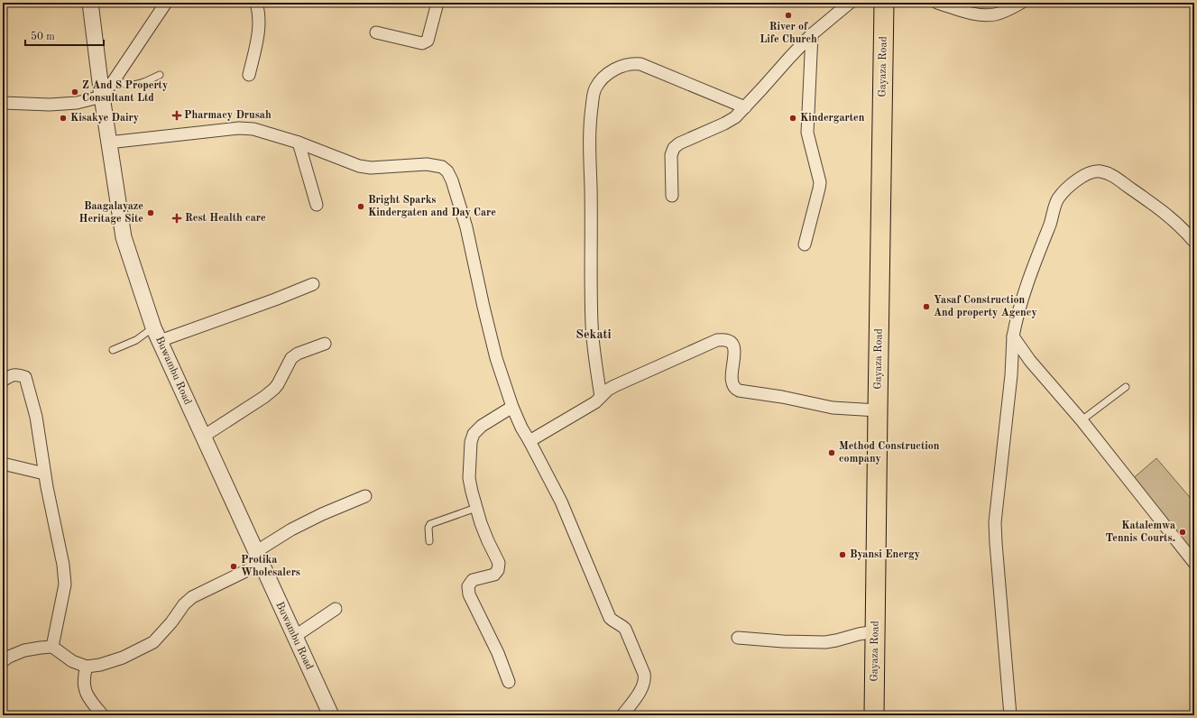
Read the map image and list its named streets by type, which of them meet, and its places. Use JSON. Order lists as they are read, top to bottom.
{
  "streets": {
    "main road": ["Gayaza Road"],
    "street": ["Buwambu Road"]
  },
  "districts": ["Sekati"],
  "places": {
    "other": [
      "River of Life Church",
      "Z And S Property Consultant Ltd",
      "Kisakye Dairy",
      "Kindergarten",
      "Bright Sparks Kindergaten and Day Care",
      "Baagalayaze Heritage Site",
      "Yasaf Construction And property Agency",
      "Method Construction company",
      "Katalemwa Tennis Courts.",
      "Byansi Energy",
      "Protika Wholesalers"
    ],
    "health": ["Pharmacy Drusah", "Rest Health care"]
  },
  "scale_bar": "50 m"
}
